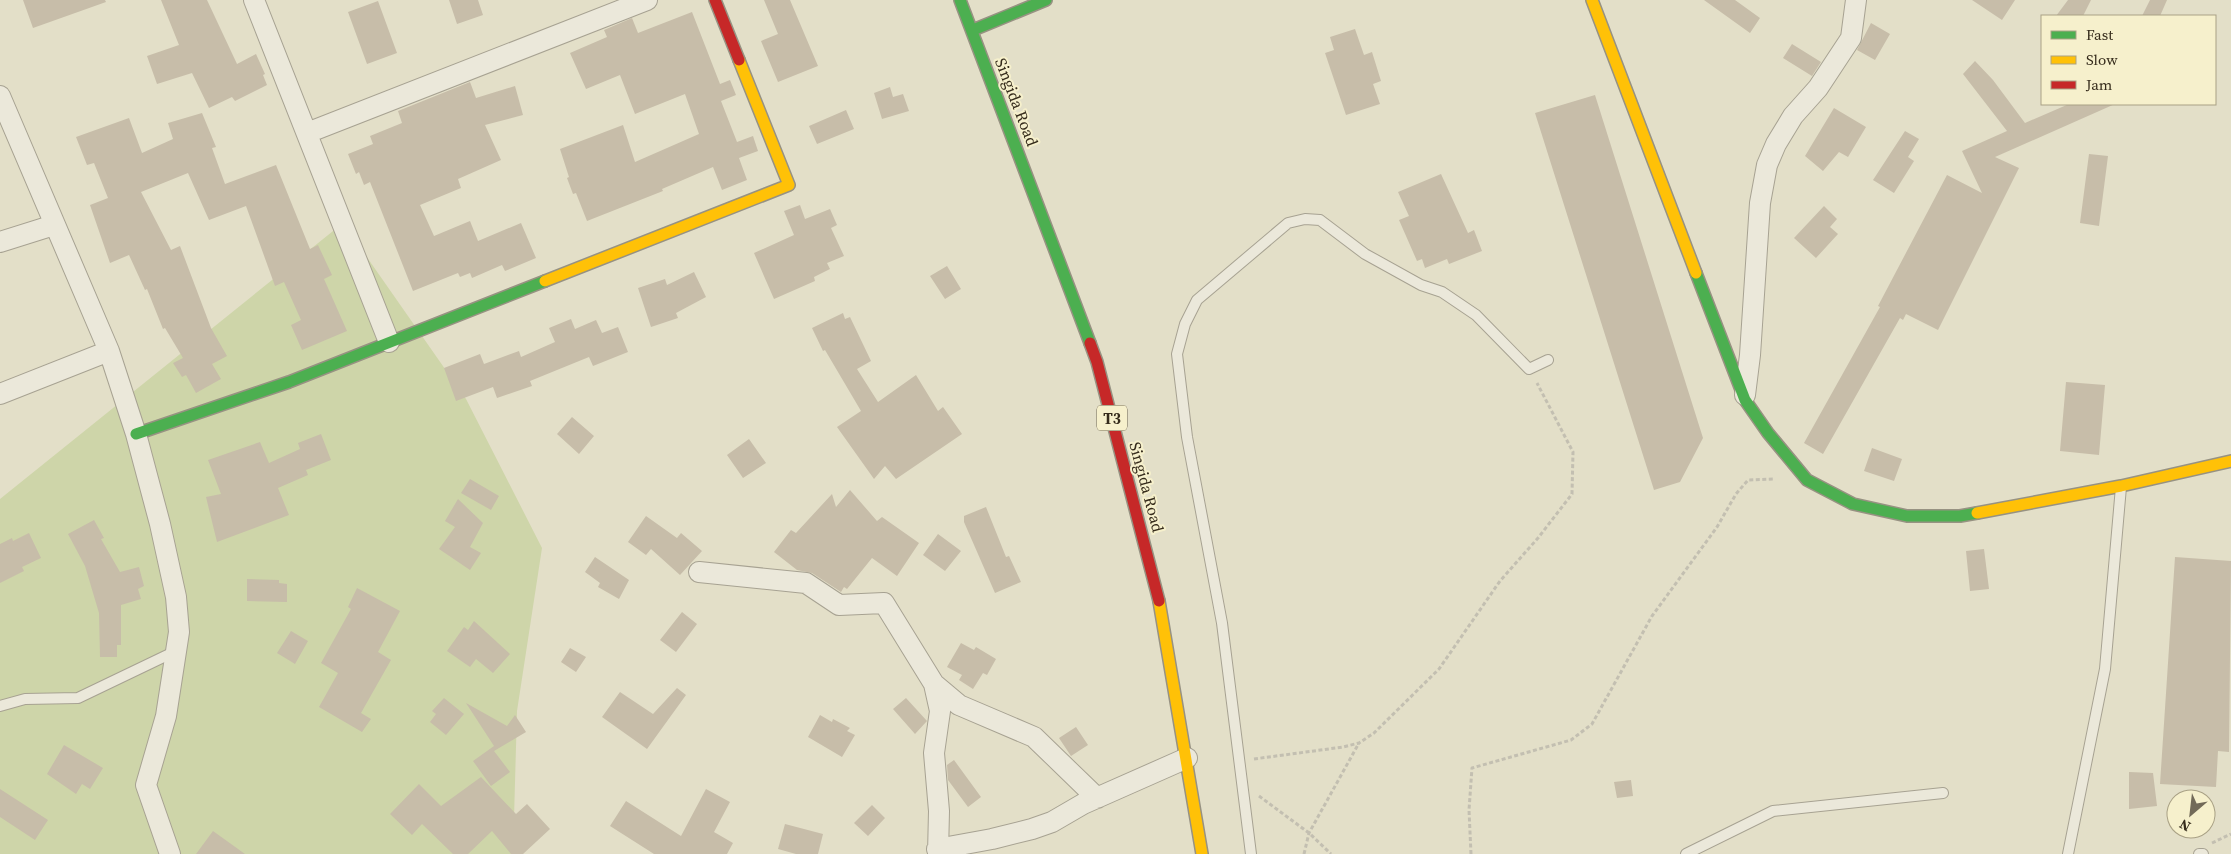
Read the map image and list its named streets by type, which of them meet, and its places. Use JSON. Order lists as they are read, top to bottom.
{
  "streets": {
    "main road": ["Singida Road", "T3"]
  },
  "legend": ["Fast", "Slow", "Jam"],
  "north": "bottom left"
}
